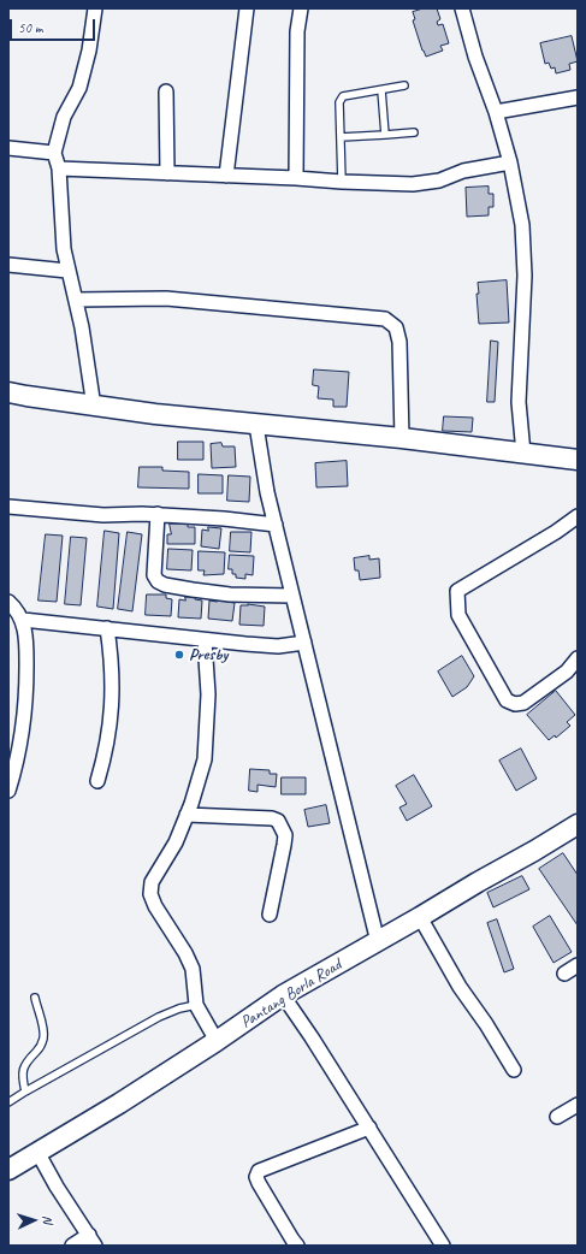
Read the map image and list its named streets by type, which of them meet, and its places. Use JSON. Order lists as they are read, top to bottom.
{
  "streets": {
    "street": ["Pantang Borla Road"]
  },
  "places": ["Presby"],
  "scale_bar": "50 m",
  "north": "right"
}
